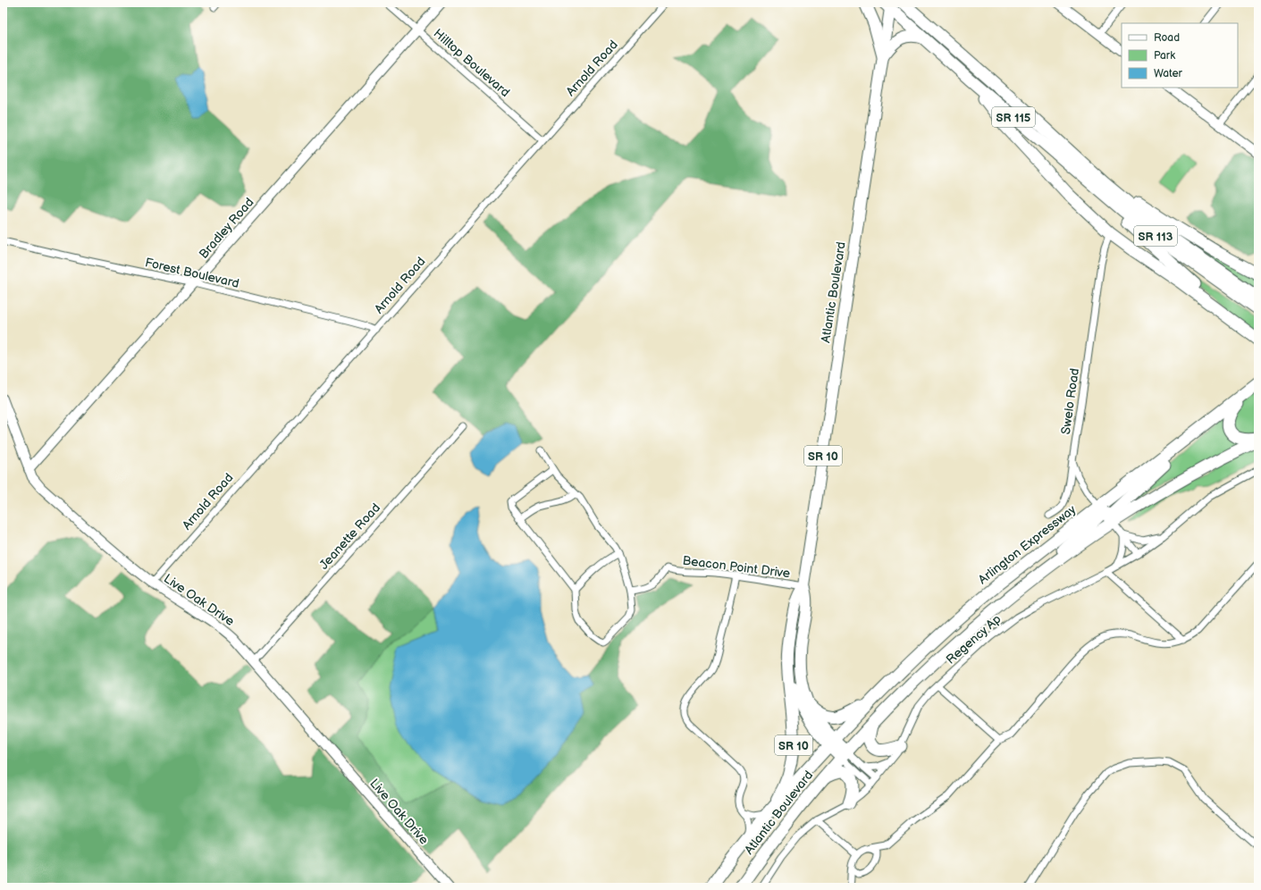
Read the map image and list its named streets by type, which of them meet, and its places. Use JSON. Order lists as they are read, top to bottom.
{
  "streets": {
    "highway": [
      "SR 115",
      "SR 113",
      "Atlantic Boulevard",
      "SR 10",
      "Arlington Expressway"
    ],
    "street": [
      "Hilltop Boulevard",
      "Arnold Road",
      "Bradley Road",
      "Forest Boulevard",
      "Swelo Road",
      "Jeanette Road",
      "Beacon Point Drive",
      "Live Oak Drive",
      "Regency Ap"
    ]
  },
  "crossings": [
    ["Hilltop Boulevard", "Arnold Road"],
    ["Hilltop Boulevard", "Bradley Road"],
    ["Arnold Road", "Forest Boulevard"],
    ["Arnold Road", "Live Oak Drive"],
    ["SR 115", "SR 113"],
    ["SR 115", "Atlantic Boulevard"],
    ["Bradley Road", "Forest Boulevard"],
    ["Bradley Road", "Live Oak Drive"],
    ["Atlantic Boulevard", "Arlington Expressway"],
    ["Atlantic Boulevard", "Beacon Point Drive"],
    ["Swelo Road", "Arlington Expressway"],
    ["Swelo Road", "Regency Ap"],
    ["Jeanette Road", "Live Oak Drive"]
  ],
  "legend": ["Road", "Park", "Water"]
}
